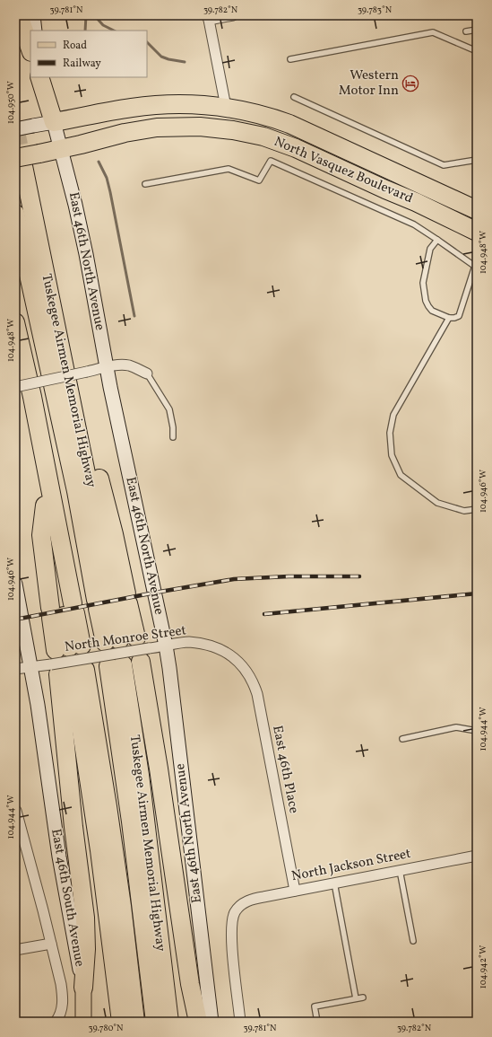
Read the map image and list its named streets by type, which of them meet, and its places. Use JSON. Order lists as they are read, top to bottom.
{
  "streets": {
    "highway": ["North Vasquez Boulevard", "East 46th North Avenue", "Tuskegee Airmen Memorial Highway"],
    "main road": ["East 46th South Avenue"],
    "street": ["North Monroe Street", "East 46th Place", "North Jackson Street"]
  },
  "crossings": [
    ["North Vasquez Boulevard", "East 46th North Avenue"],
    ["North Vasquez Boulevard", "Tuskegee Airmen Memorial Highway"],
    ["East 46th North Avenue", "North Monroe Street"],
    ["North Monroe Street", "East 46th Place"],
    ["North Monroe Street", "East 46th South Avenue"],
    ["East 46th Place", "North Jackson Street"]
  ],
  "places": {
    "hotel": ["Western Motor Inn"]
  },
  "legend": ["Road", "Railway"],
  "coordinates": [
    "39.781°N",
    "39.782°N",
    "39.783°N",
    "104.950°W",
    "104.948°W",
    "104.946°W",
    "104.944°W",
    "104.942°W",
    "39.780°N"
  ]
}
